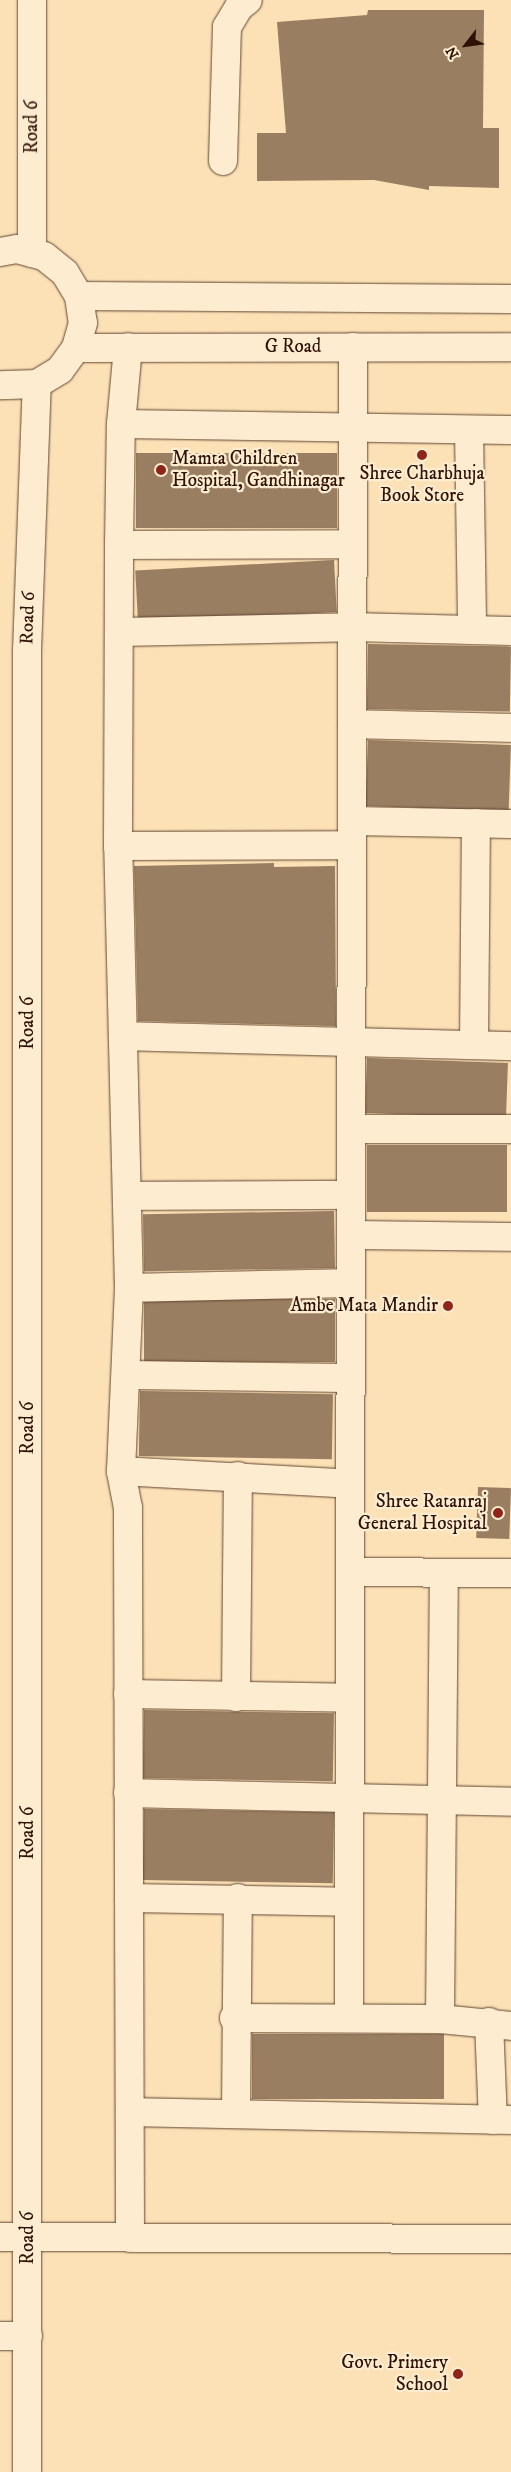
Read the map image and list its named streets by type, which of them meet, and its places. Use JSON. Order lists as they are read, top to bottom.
{
  "streets": {
    "street": ["Road 6", "G Road"]
  },
  "places": [
    "Shree Charbhuja Book Store",
    "Mamta Children Hospital, Gandhinagar",
    "Ambe Mata Mandir",
    "Shree Ratanraj General Hospital",
    "Govt. Primery School"
  ],
  "north": "bottom left"
}
